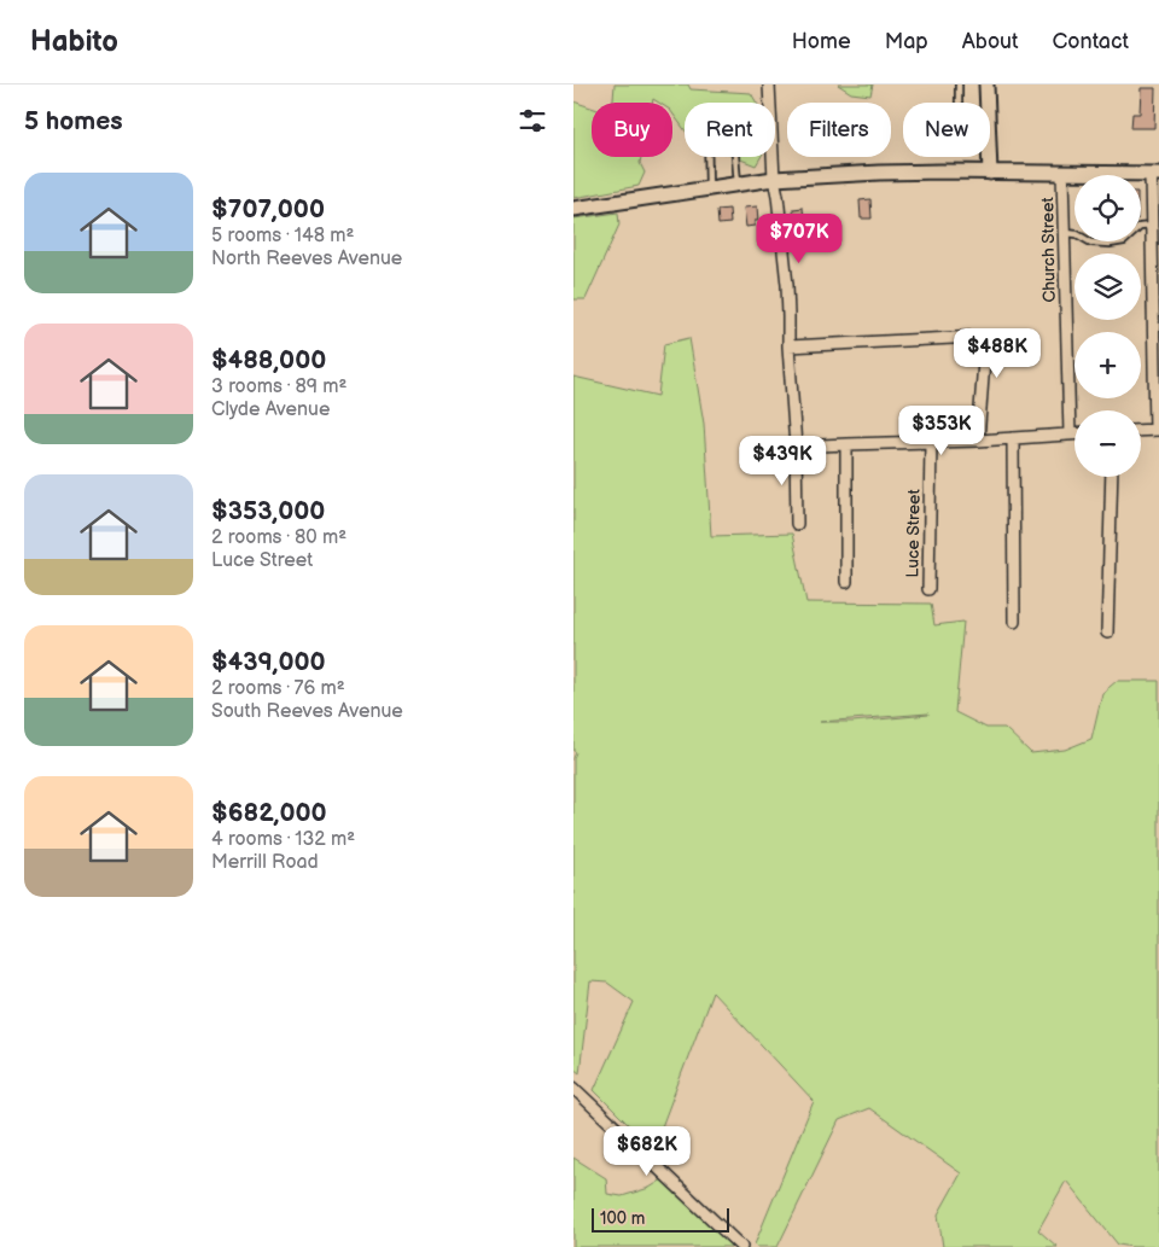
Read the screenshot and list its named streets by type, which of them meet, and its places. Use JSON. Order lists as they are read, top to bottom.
{
  "streets": {
    "street": ["Church Street", "Luce Street"]
  },
  "scale_bar": "100 m",
  "page": {
    "header": "Habito",
    "nav": [
      "Home",
      "Map",
      "About",
      "Contact"
    ],
    "heading": "5 homes",
    "chip": [
      "Buy",
      "Rent",
      "Filters",
      "New"
    ],
    "list": [
      {
        "name": "$707,000",
        "note": "5 rooms · 148 m² · North Reeves Avenue"
      },
      {
        "name": "$488,000",
        "note": "3 rooms · 89 m² · Clyde Avenue"
      },
      {
        "name": "$353,000",
        "note": "2 rooms · 80 m² · Luce Street"
      },
      {
        "name": "$439,000",
        "note": "2 rooms · 76 m² · South Reeves Avenue"
      },
      {
        "name": "$682,000",
        "note": "4 rooms · 132 m² · Merrill Road"
      }
    ],
    "map_buttons": ["+", "−"],
    "price": [
      "$707K",
      "$488K",
      "$353K",
      "$439K",
      "$682K"
    ],
    "scale": "100 m"
  }
}
